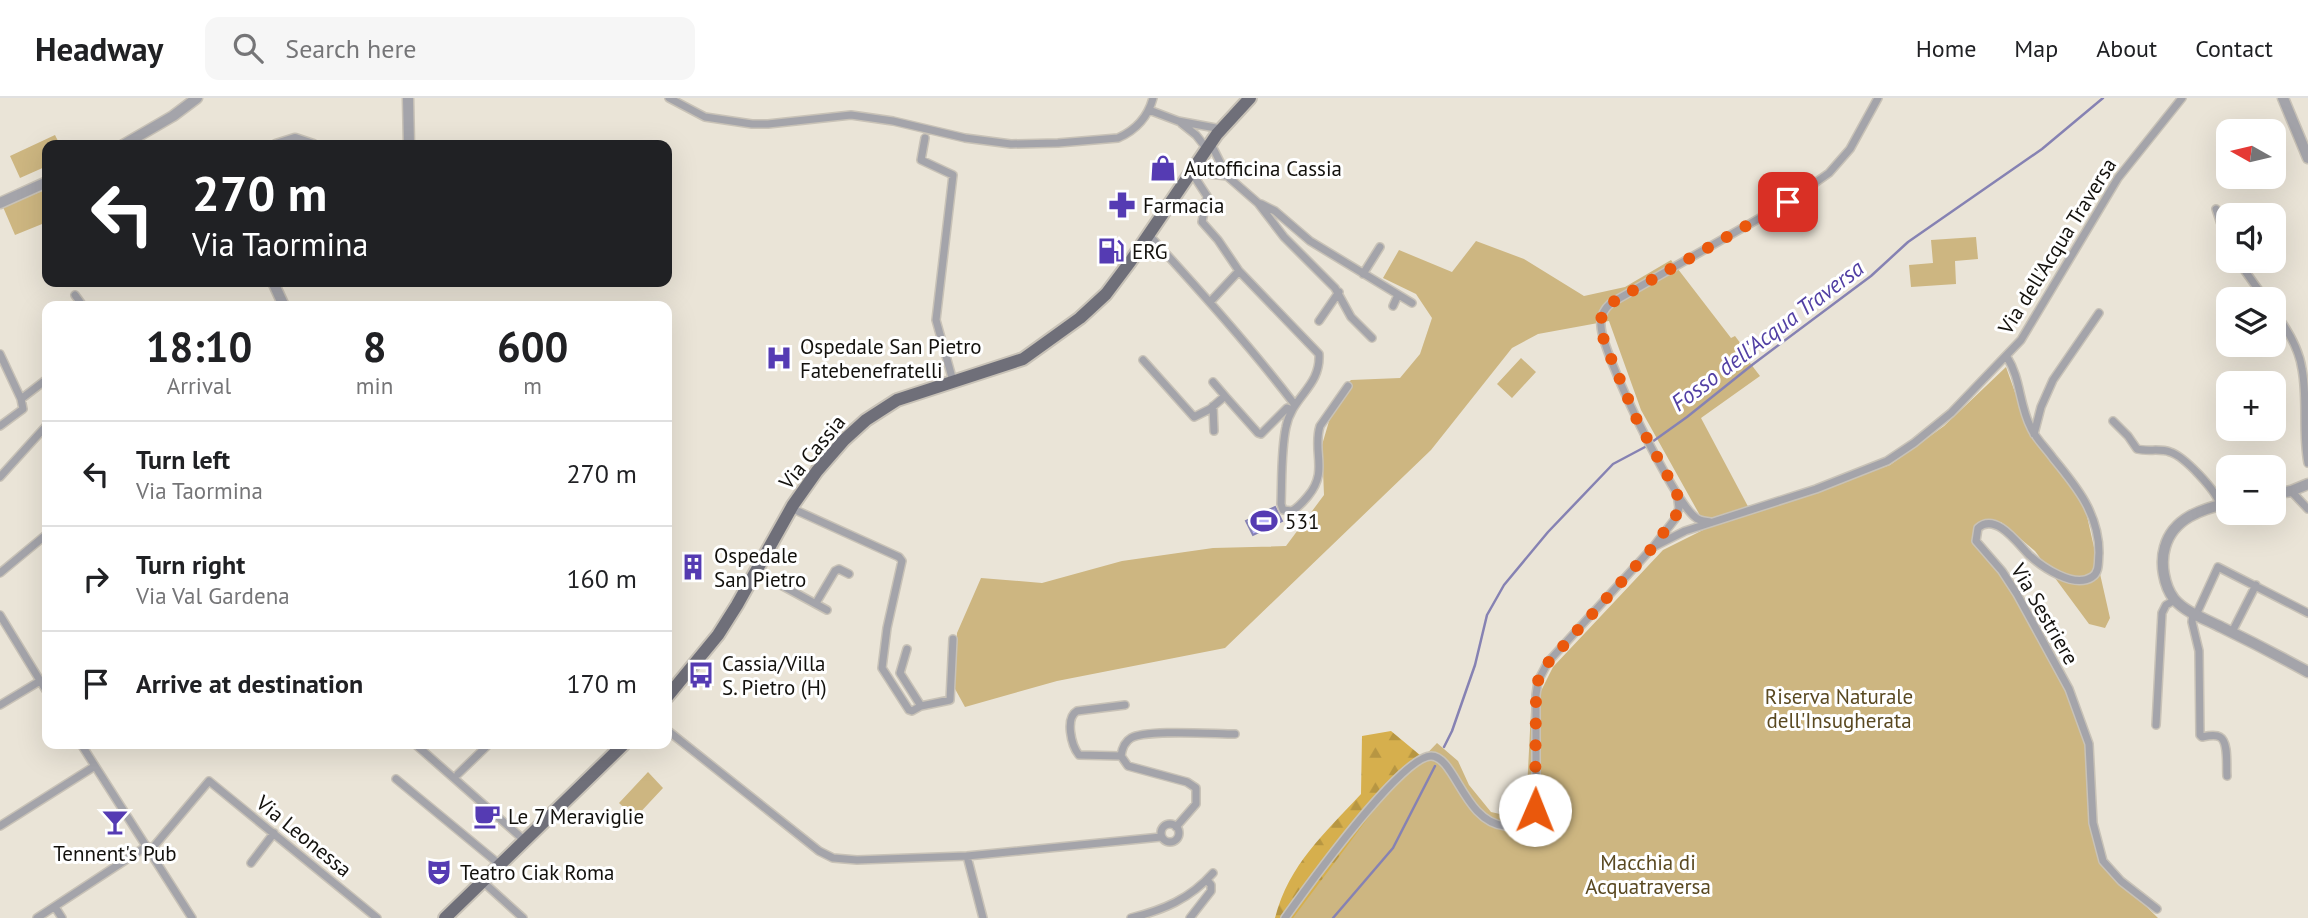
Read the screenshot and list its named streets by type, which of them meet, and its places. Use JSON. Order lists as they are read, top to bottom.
{
  "streets": {
    "main road": ["Via Cassia"],
    "street": ["Via dell'Acqua Traversa", "Via Sestriere", "Via Leonessa"]
  },
  "crossings": [
    ["Via dell'Acqua Traversa", "Via Sestriere"]
  ],
  "water": ["Fosso dell'Acqua Traversa"],
  "parks": ["Riserva Naturale dell'Insugherata", "Macchia di Acquatraversa"],
  "places": {
    "shop": ["Autofficina Cassia"],
    "pharmacy": ["Farmacia"],
    "fuel station": ["ERG"],
    "hospital": ["Ospedale San Pietro Fatebenefratelli"],
    "sports": ["531"],
    "building": ["Ospedale San Pietro"],
    "bus stop": ["Cassia/Villa S. Pietro (H)"],
    "cafe": ["Le 7 Meraviglie"],
    "bar": ["Tennent's Pub"],
    "theatre": ["Teatro Ciak Roma"]
  },
  "north": "left",
  "page": {
    "header": "Headway",
    "search": "Search here",
    "nav": [
      "Home",
      "Map",
      "About",
      "Contact"
    ],
    "map_buttons": ["+", "−"],
    "turn": ["270 m", "Via Taormina"],
    "eta": [
      "18:10",
      "Arrival",
      "8",
      "min",
      "600",
      "m"
    ],
    "list": [
      {
        "name": "Turn left",
        "note": "Via Taormina",
        "value": "270 m"
      },
      {
        "name": "Turn right",
        "note": "Via Val Gardena",
        "value": "160 m"
      },
      {
        "name": "Arrive at destination",
        "value": "170 m"
      }
    ]
  }
}
